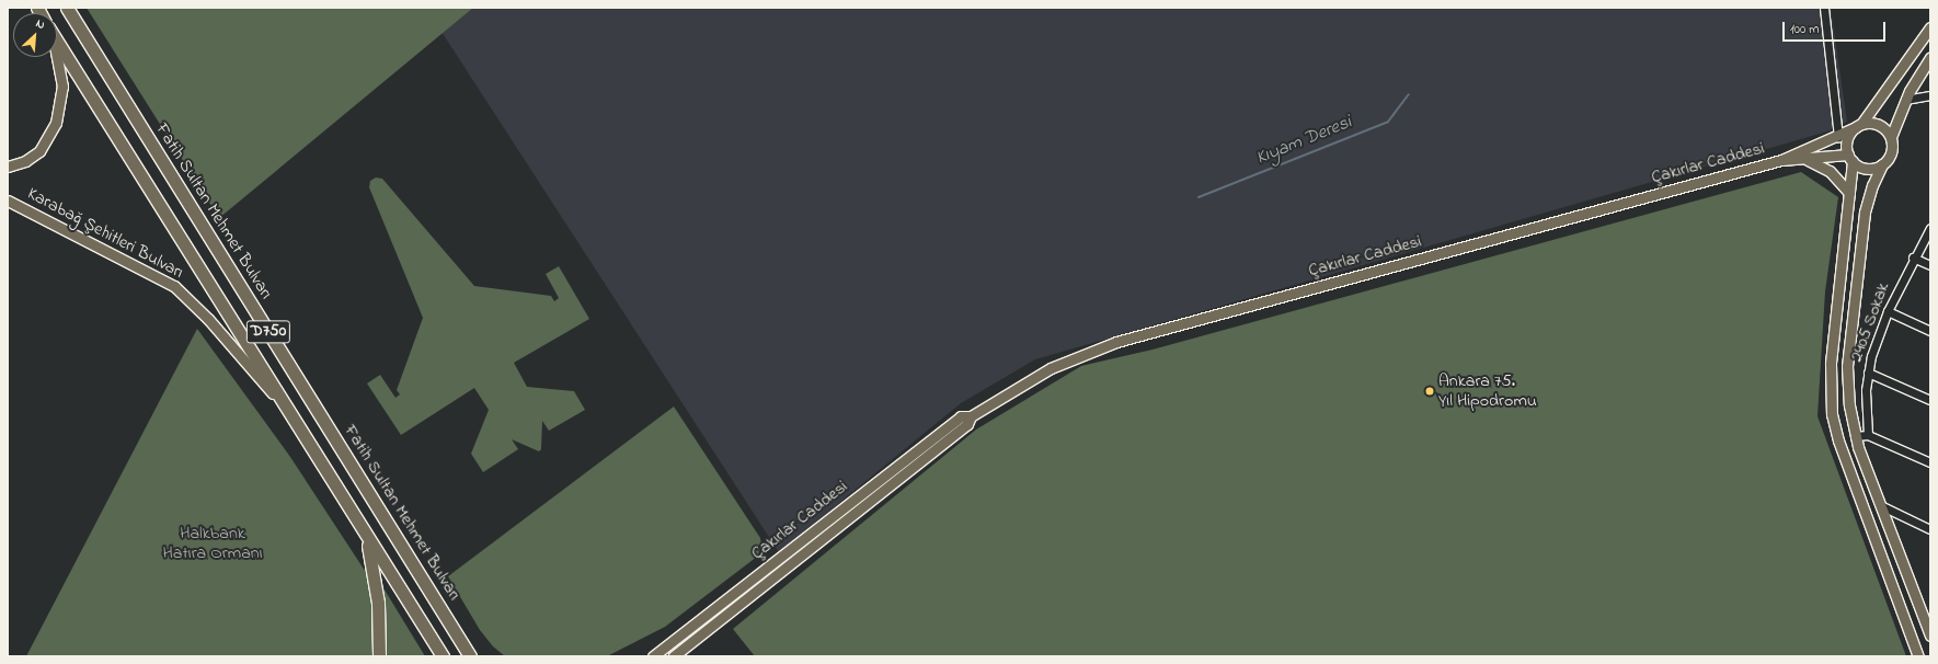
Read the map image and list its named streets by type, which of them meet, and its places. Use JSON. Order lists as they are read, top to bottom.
{
  "streets": {
    "highway": ["Fatih Sultan Mehmet Bulvarı", "D750"],
    "main road": ["Çakırlar Caddesi", "Karabağ Şehitleri Bulvarı"],
    "street": ["2405 Sokak"]
  },
  "crossings": [
    ["Karabağ Şehitleri Bulvarı", "D750"]
  ],
  "water": ["Kıyam Deresi"],
  "parks": ["Halkbank Hatıra Ormanı"],
  "places": ["Ankara 75. Yıl Hipodromu"],
  "scale_bar": "100 m",
  "north": "top right"
}
